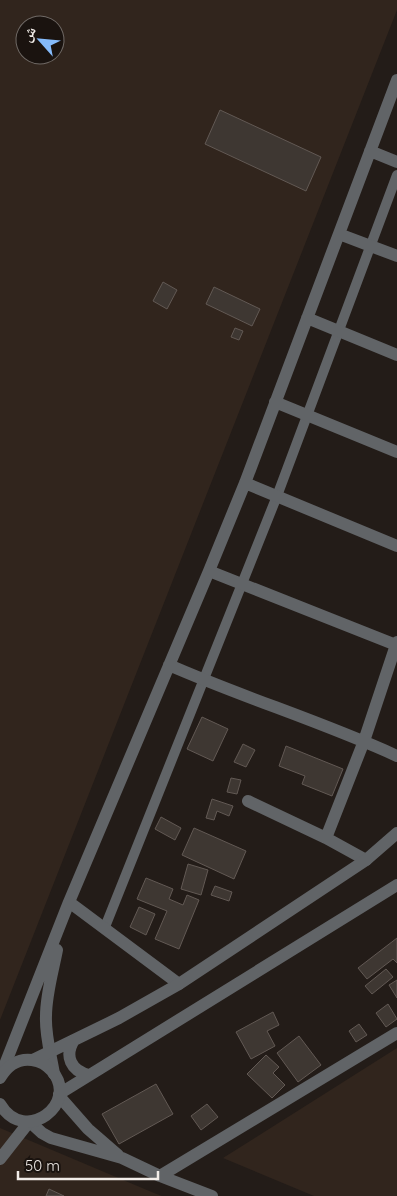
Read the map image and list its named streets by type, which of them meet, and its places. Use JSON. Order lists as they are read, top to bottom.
{
  "scale_bar": "50 m",
  "north": "top left"
}
